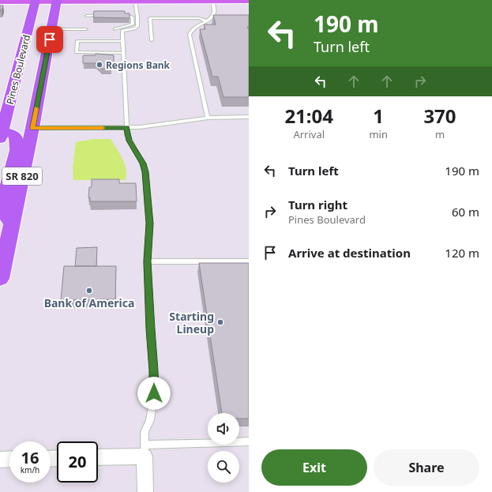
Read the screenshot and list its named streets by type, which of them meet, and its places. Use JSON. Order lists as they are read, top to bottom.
{
  "streets": {
    "highway": ["Pines Boulevard", "SR 820"]
  },
  "places": ["Regions Bank", "Bank of America", "Starting Lineup"],
  "page": {
    "turn": ["190 m", "Turn left"],
    "eta": [
      "21:04",
      "Arrival",
      "1",
      "min",
      "370",
      "m"
    ],
    "list": [
      {
        "name": "Turn left",
        "value": "190 m"
      },
      {
        "name": "Turn right",
        "note": "Pines Boulevard",
        "value": "60 m"
      },
      {
        "name": "Arrive at destination",
        "value": "120 m"
      }
    ],
    "speed": "16 km/h",
    "limit": "20",
    "buttons": ["Exit", "Share"]
  }
}
